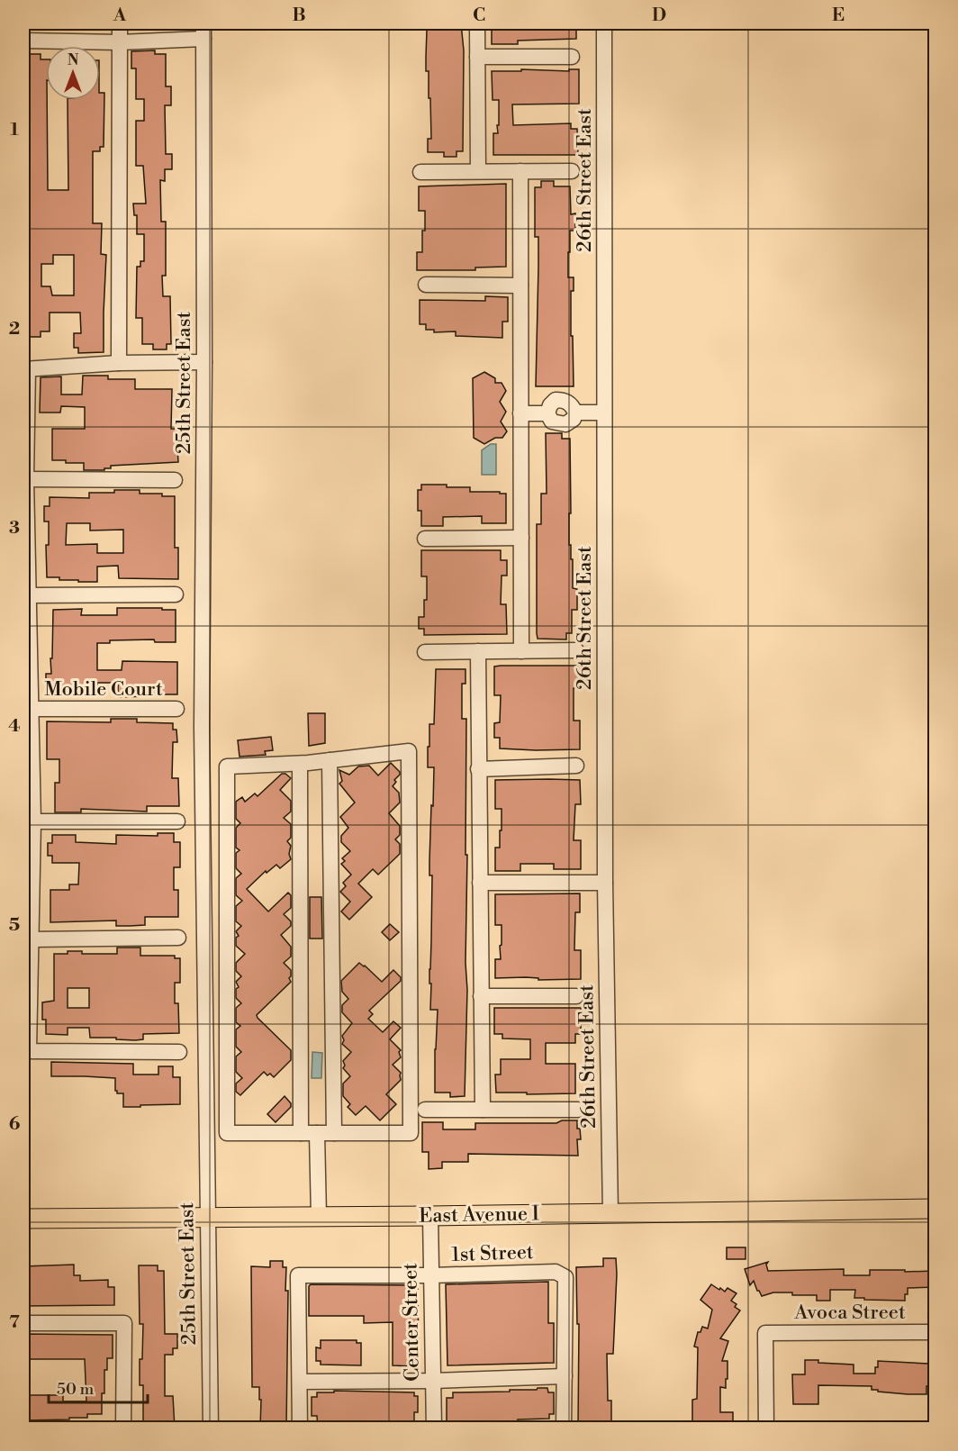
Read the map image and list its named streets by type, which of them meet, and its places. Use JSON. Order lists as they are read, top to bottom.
{
  "streets": {
    "main road": ["East Avenue I"],
    "street": [
      "26th Street East",
      "25th Street East",
      "Mobile Court",
      "1st Street",
      "Avoca Street",
      "Center Street"
    ]
  },
  "crossings": [
    ["26th Street East", "East Avenue I"],
    ["25th Street East", "East Avenue I"],
    ["East Avenue I", "Center Street"],
    ["1st Street", "Center Street"]
  ],
  "scale_bar": "50 m",
  "north": "top",
  "grid": {
    "columns": [
      "A",
      "B",
      "C",
      "D",
      "E"
    ],
    "rows": [
      "1",
      "2",
      "3",
      "4",
      "5",
      "6",
      "7"
    ]
  }
}
